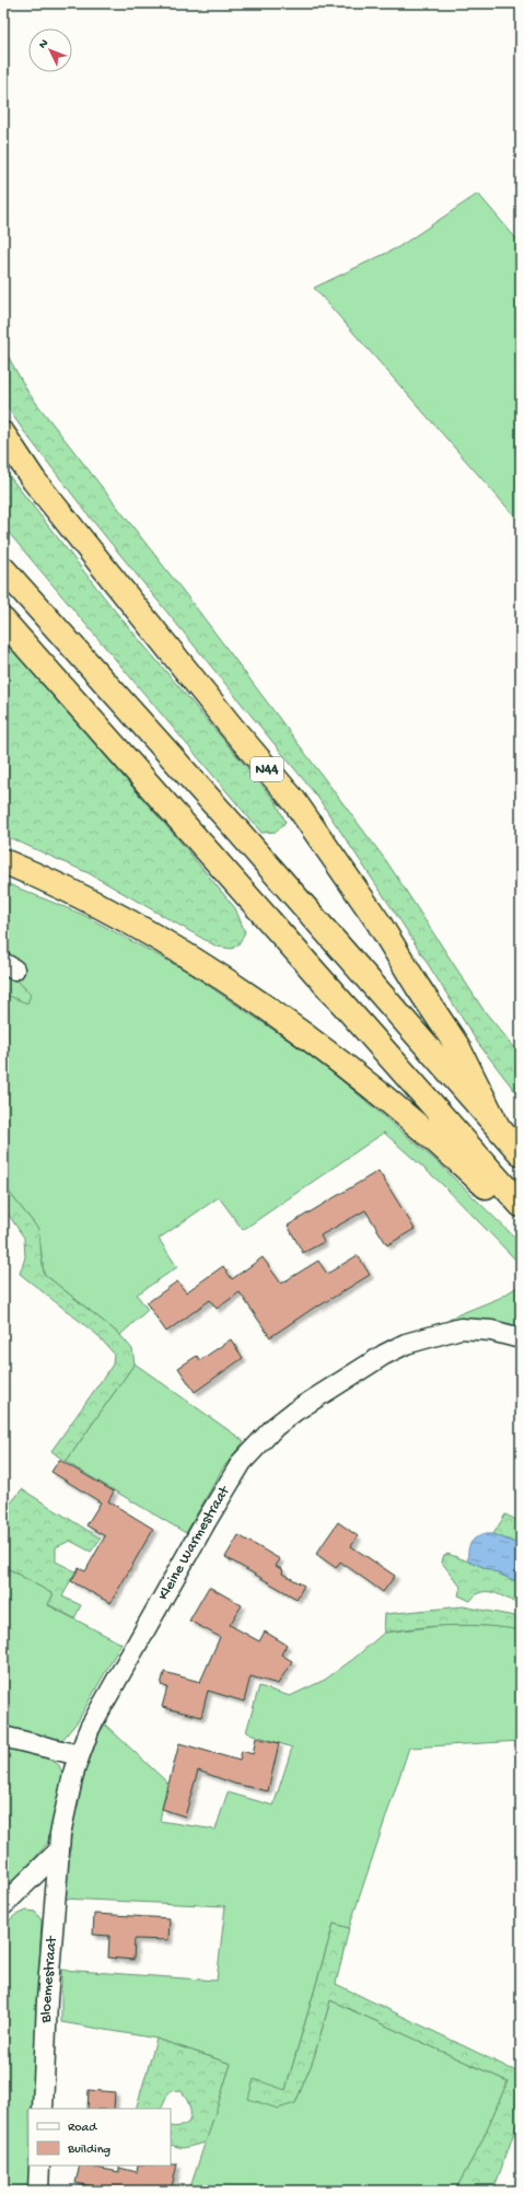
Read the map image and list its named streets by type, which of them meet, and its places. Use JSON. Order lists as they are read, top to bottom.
{
  "streets": {
    "highway": ["N44"],
    "street": ["Kleine Warmestraat", "Bloemestraat"]
  },
  "crossings": [
    ["Kleine Warmestraat", "Bloemestraat"]
  ],
  "legend": ["Road", "Building"],
  "north": "top left"
}
